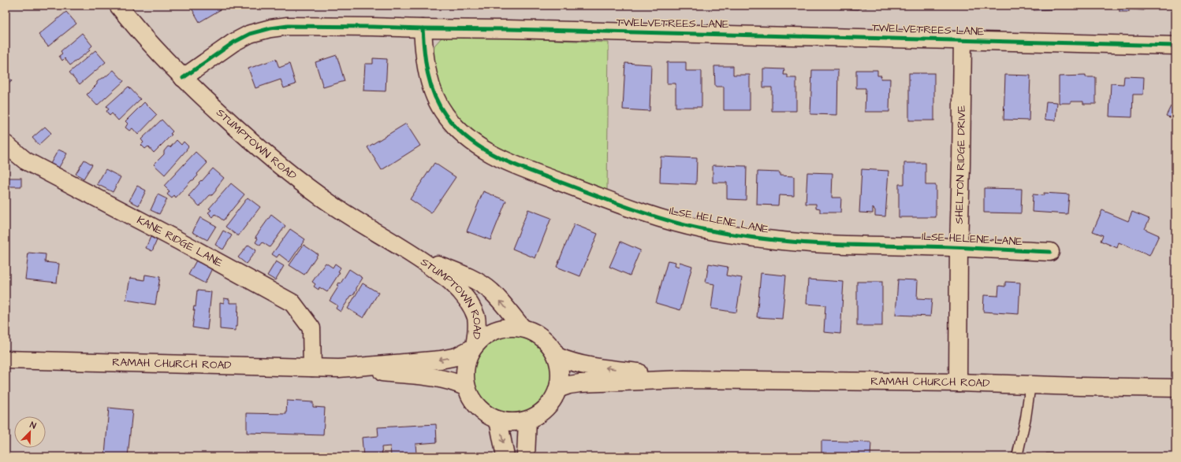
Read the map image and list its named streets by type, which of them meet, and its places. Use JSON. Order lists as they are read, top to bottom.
{
  "streets": {
    "street": [
      "TWELVETREES LANE",
      "STUMPTOWN ROAD",
      "SHELTON RIDGE DRIVE",
      "ILSE HELENE LANE",
      "KANE RIDGE LANE",
      "RAMAH CHURCH ROAD"
    ]
  },
  "crossings": [
    ["TWELVETREES LANE", "STUMPTOWN ROAD"],
    ["TWELVETREES LANE", "SHELTON RIDGE DRIVE"],
    ["TWELVETREES LANE", "ILSE HELENE LANE"],
    ["STUMPTOWN ROAD", "RAMAH CHURCH ROAD"],
    ["SHELTON RIDGE DRIVE", "ILSE HELENE LANE"],
    ["SHELTON RIDGE DRIVE", "RAMAH CHURCH ROAD"],
    ["KANE RIDGE LANE", "RAMAH CHURCH ROAD"]
  ],
  "north": "top right"
}
